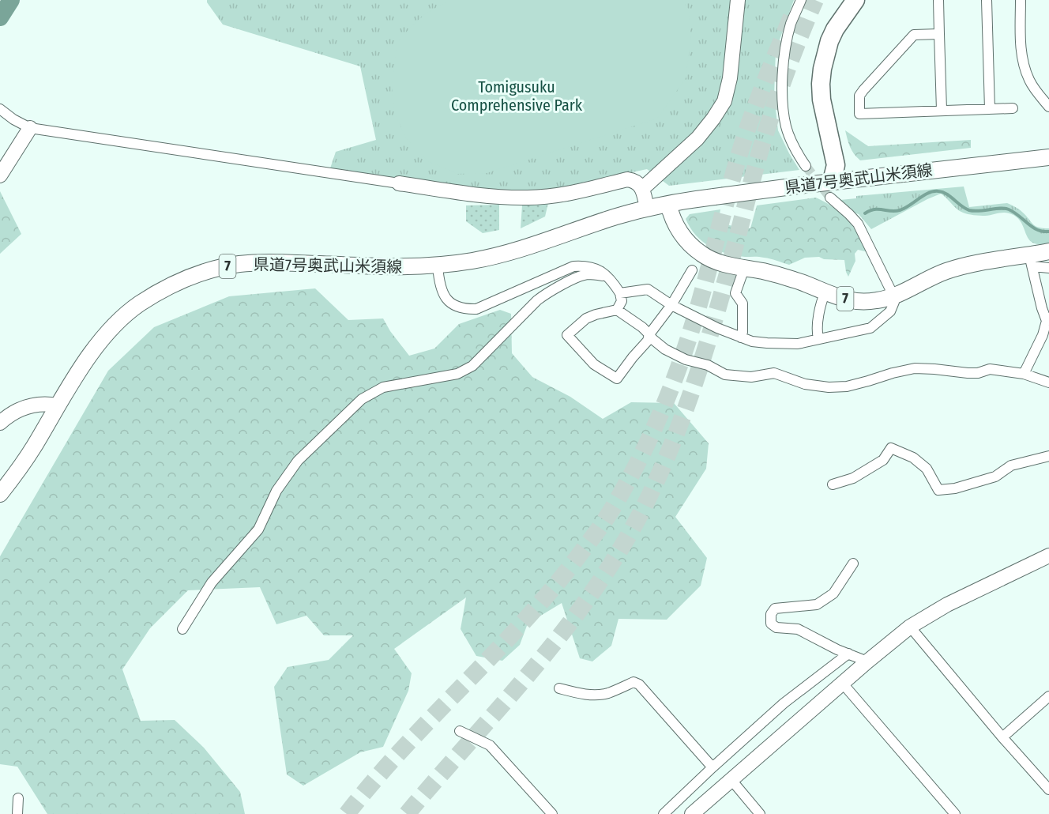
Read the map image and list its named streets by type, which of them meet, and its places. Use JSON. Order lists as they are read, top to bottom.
{
  "streets": {
    "main road": ["県道7号奥武山米須線", "7"]
  },
  "crossings": [
    ["県道7号奥武山米須線", "7"]
  ],
  "parks": ["Tomigusuku Comprehensive Park"]
}
